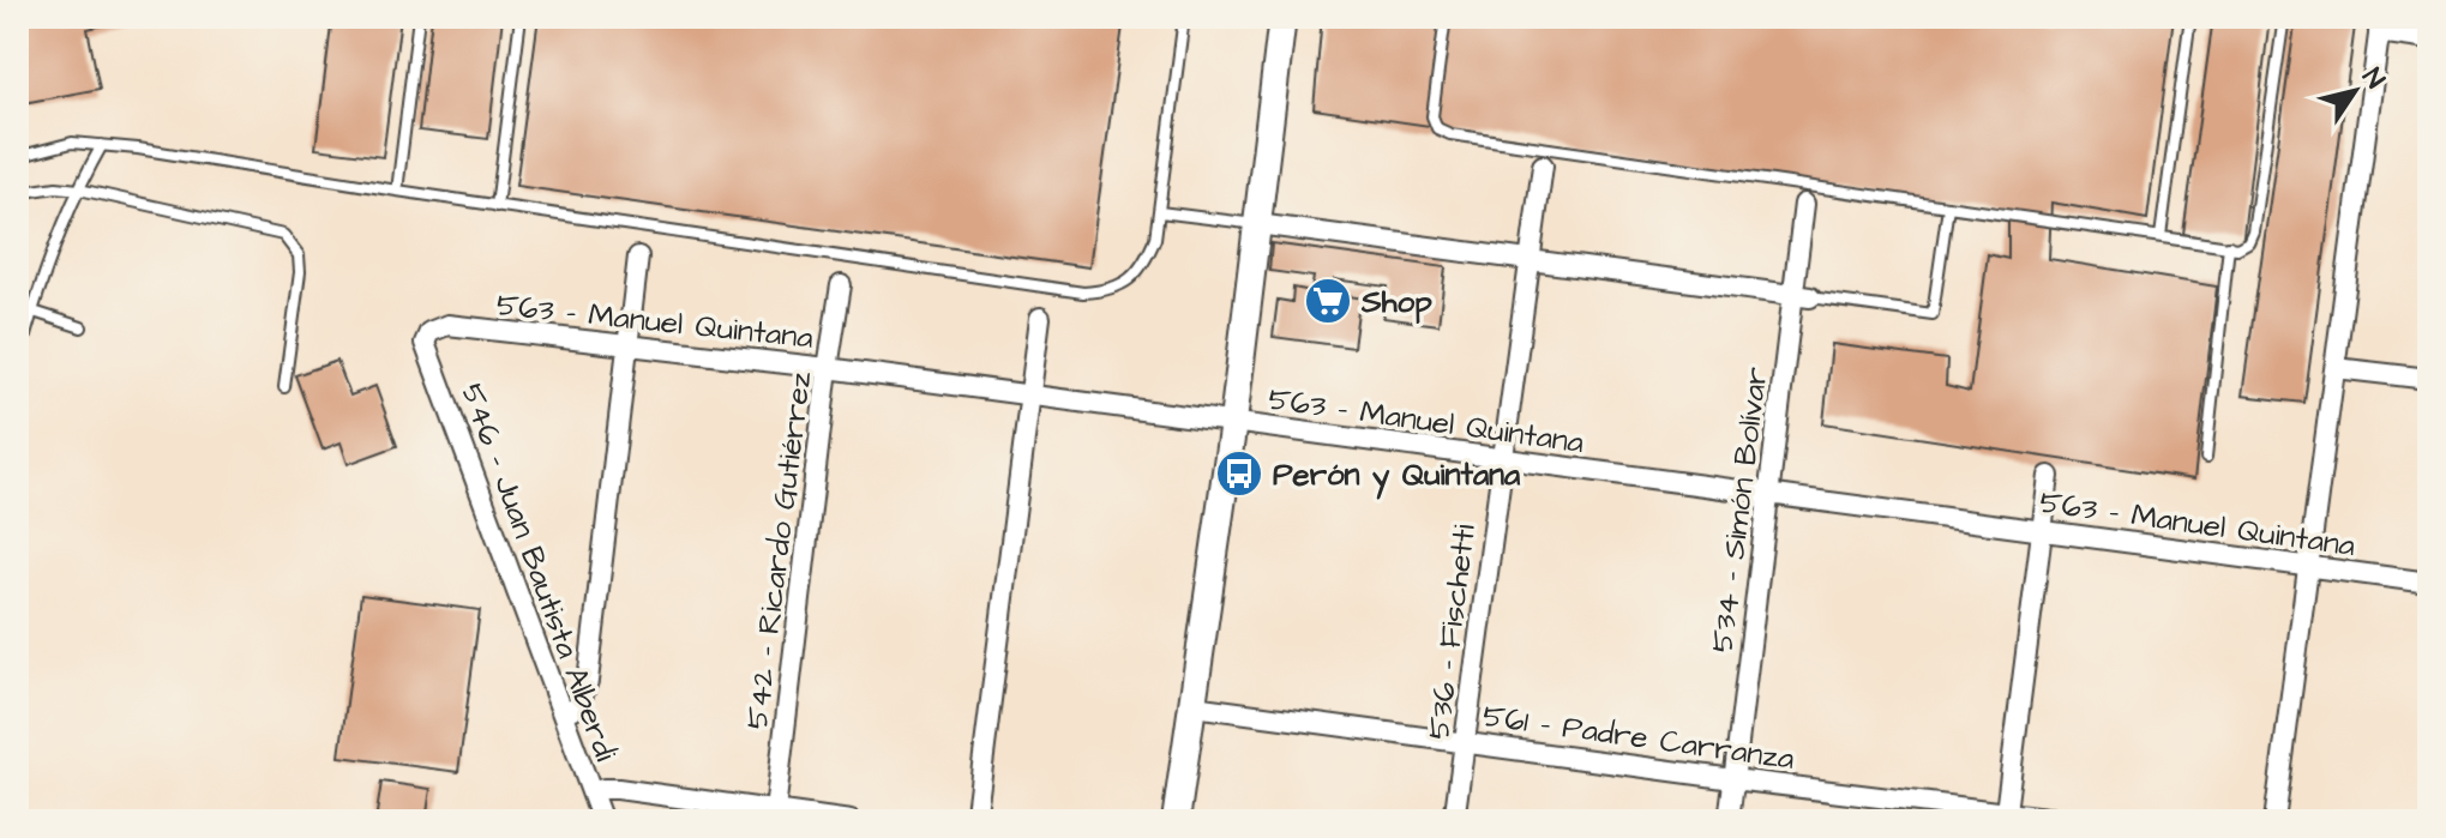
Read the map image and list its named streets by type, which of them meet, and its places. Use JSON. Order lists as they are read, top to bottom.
{
  "streets": {
    "street": [
      "563 - Manuel Quintana",
      "534 - Simón Bolívar",
      "542 - Ricardo Gutiérrez",
      "546 - Juan Bautista Alberdi",
      "536 - Fischetti",
      "561 - Padre Carranza"
    ]
  },
  "crossings": [
    ["563 - Manuel Quintana", "534 - Simón Bolívar"],
    ["563 - Manuel Quintana", "542 - Ricardo Gutiérrez"],
    ["563 - Manuel Quintana", "546 - Juan Bautista Alberdi"],
    ["563 - Manuel Quintana", "536 - Fischetti"],
    ["534 - Simón Bolívar", "561 - Padre Carranza"],
    ["536 - Fischetti", "561 - Padre Carranza"]
  ],
  "places": {
    "supermarket": ["Shop"],
    "bus stop": ["Perón y Quintana"]
  },
  "north": "top right"
}
